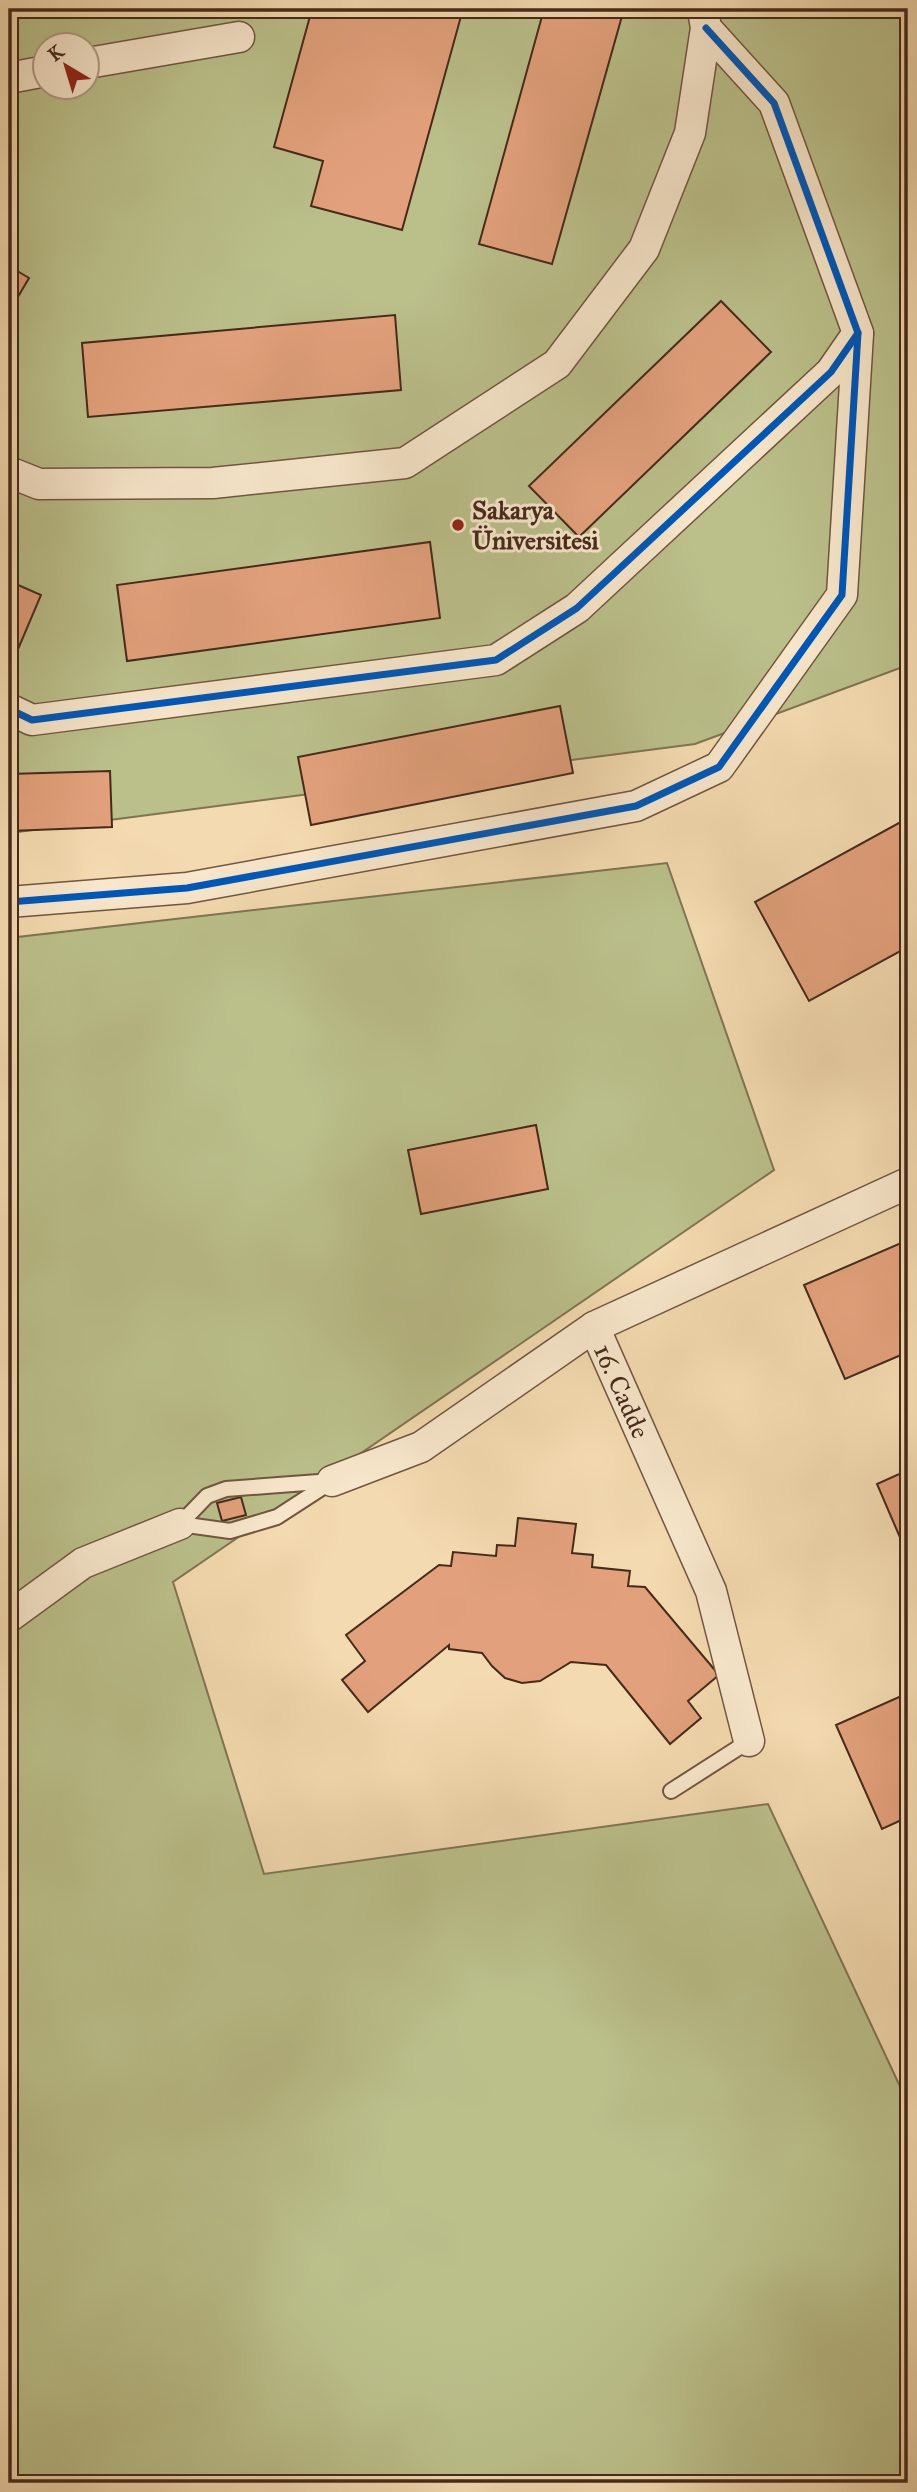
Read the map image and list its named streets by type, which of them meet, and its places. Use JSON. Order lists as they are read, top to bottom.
{
  "streets": {
    "street": ["16. Cadde"]
  },
  "places": ["Sakarya Üniversitesi"],
  "north": "top left"
}
